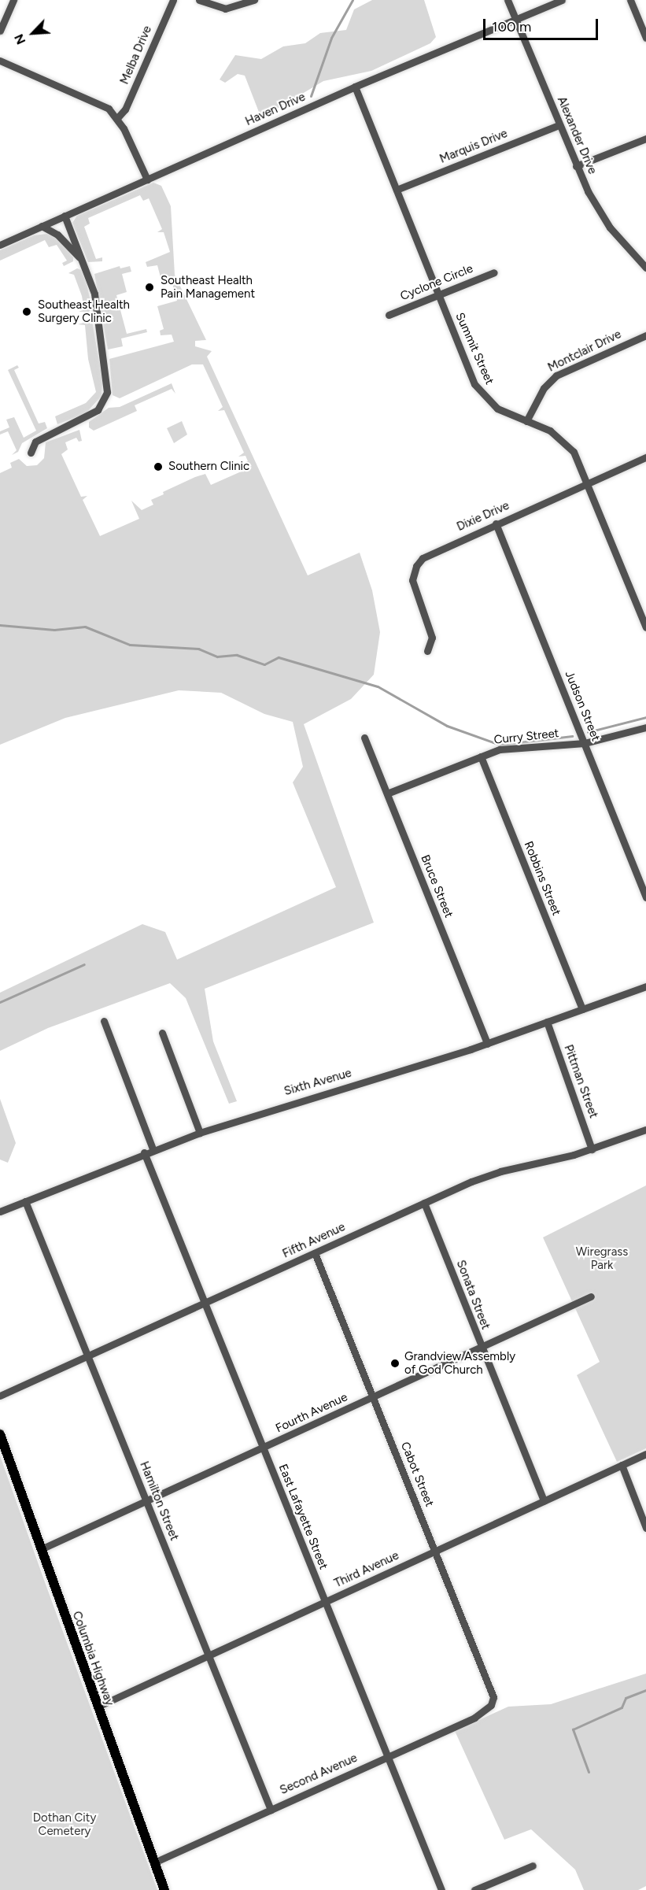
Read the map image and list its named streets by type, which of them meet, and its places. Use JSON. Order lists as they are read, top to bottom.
{
  "streets": {
    "main road": ["Columbia Highway"],
    "street": [
      "Melba Drive",
      "Haven Drive",
      "Alexander Drive",
      "Marquis Drive",
      "Cyclone Circle",
      "Summit Street",
      "Montclair Drive",
      "Dixie Drive",
      "Judson Street",
      "Curry Street",
      "Robbins Street",
      "Bruce Street",
      "Pittman Street",
      "Sixth Avenue",
      "Fifth Avenue",
      "Sonata Street",
      "Fourth Avenue",
      "Cabot Street",
      "Hamilton Street",
      "East Lafayette Street",
      "Third Avenue",
      "Second Avenue"
    ]
  },
  "crossings": [
    ["Haven Drive", "Alexander Drive"],
    ["Haven Drive", "Summit Street"],
    ["Alexander Drive", "Marquis Drive"],
    ["Marquis Drive", "Summit Street"],
    ["Cyclone Circle", "Summit Street"],
    ["Summit Street", "Montclair Drive"],
    ["Summit Street", "Dixie Drive"],
    ["Dixie Drive", "Judson Street"],
    ["Judson Street", "Curry Street"],
    ["Curry Street", "Robbins Street"],
    ["Curry Street", "Bruce Street"],
    ["Robbins Street", "Sixth Avenue"],
    ["Bruce Street", "Sixth Avenue"],
    ["Pittman Street", "Sixth Avenue"],
    ["Pittman Street", "Fifth Avenue"],
    ["Sixth Avenue", "Hamilton Street"],
    ["Sixth Avenue", "East Lafayette Street"],
    ["Fifth Avenue", "Sonata Street"],
    ["Fifth Avenue", "Cabot Street"],
    ["Fifth Avenue", "Hamilton Street"],
    ["Fifth Avenue", "East Lafayette Street"],
    ["Sonata Street", "Fourth Avenue"],
    ["Sonata Street", "Third Avenue"],
    ["Fourth Avenue", "Cabot Street"],
    ["Fourth Avenue", "Hamilton Street"],
    ["Fourth Avenue", "East Lafayette Street"],
    ["Fourth Avenue", "Columbia Highway"],
    ["Cabot Street", "Third Avenue"],
    ["Cabot Street", "Second Avenue"],
    ["Hamilton Street", "Third Avenue"],
    ["Hamilton Street", "Second Avenue"],
    ["East Lafayette Street", "Third Avenue"],
    ["East Lafayette Street", "Second Avenue"],
    ["Third Avenue", "Columbia Highway"],
    ["Columbia Highway", "Second Avenue"]
  ],
  "parks": ["Wiregrass Park", "Dothan City Cemetery"],
  "places": [
    "Southeast Health Pain Management",
    "Southeast Health Surgery Clinic",
    "Southern Clinic",
    "Grandview Assembly of God Church"
  ],
  "scale_bar": "100 m",
  "north": "bottom left"
}
